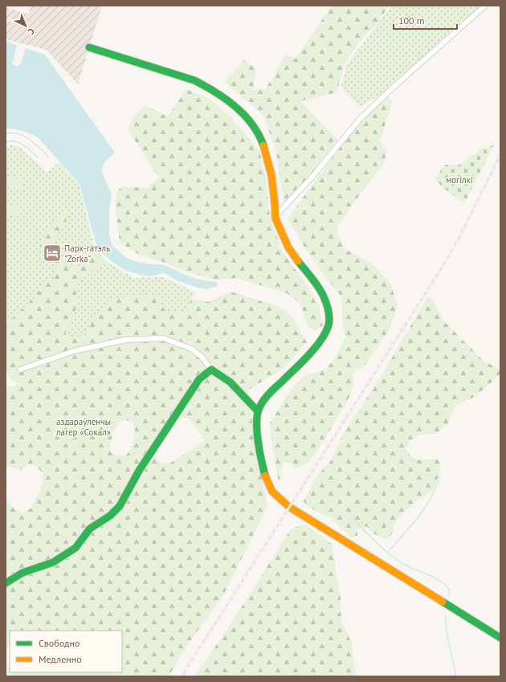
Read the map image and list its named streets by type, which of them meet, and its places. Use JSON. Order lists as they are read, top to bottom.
{
  "parks": ["могілкі", "аздараўленчы лагер «Сокал»"],
  "places": {
    "hotel": ["Парк-гатэль \"Zorka\""]
  },
  "legend": ["Свободно", "Медленно"],
  "scale_bar": "100 m",
  "north": "bottom right"
}
